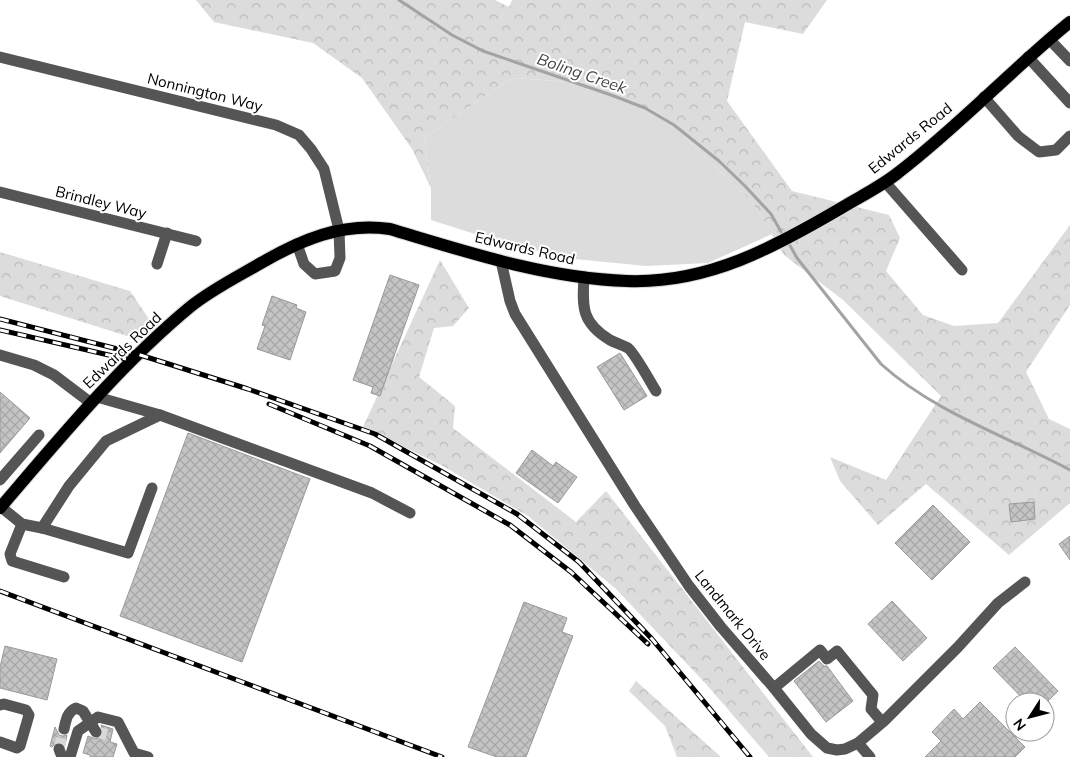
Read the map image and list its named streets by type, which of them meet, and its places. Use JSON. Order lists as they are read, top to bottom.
{
  "streets": {
    "main road": ["Edwards Road"],
    "street": ["Nonnington Way", "Brindley Way", "Landmark Drive"]
  },
  "crossings": [
    ["Nonnington Way", "Edwards Road"],
    ["Edwards Road", "Landmark Drive"]
  ],
  "water": ["Boling Creek"],
  "north": "bottom left"
}
